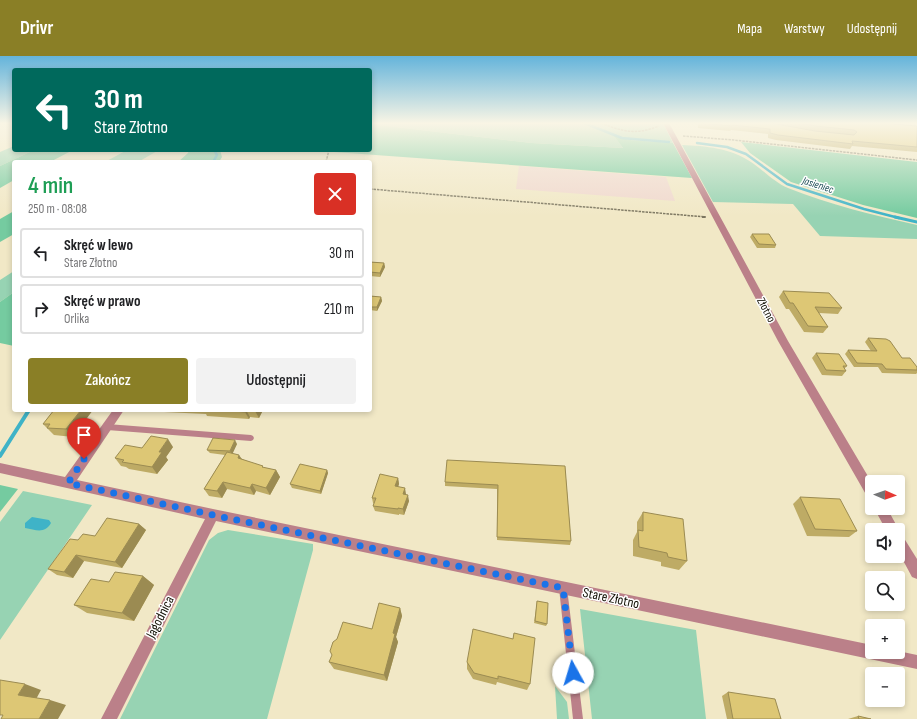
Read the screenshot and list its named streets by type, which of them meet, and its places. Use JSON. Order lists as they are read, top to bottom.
{
  "streets": {
    "street": ["Złotno", "Stare Złotno", "Jagodnica"]
  },
  "crossings": [
    ["Stare Złotno", "Jagodnica"]
  ],
  "water": ["Jasieniec"],
  "north": "right",
  "page": {
    "header": "Drivr",
    "nav": ["Mapa", "Warstwy", "Udostępnij"],
    "turn": ["30 m", "Stare Złotno"],
    "heading": ["4 min", "250 m · 08:08"],
    "list": [
      {
        "name": "Skręć w lewo",
        "note": "Stare Złotno",
        "value": "30 m"
      },
      {
        "name": "Skręć w prawo",
        "note": "Orlika",
        "value": "210 m"
      }
    ],
    "buttons": ["Zakończ", "Udostępnij"],
    "map_buttons": ["+", "−"]
  }
}
